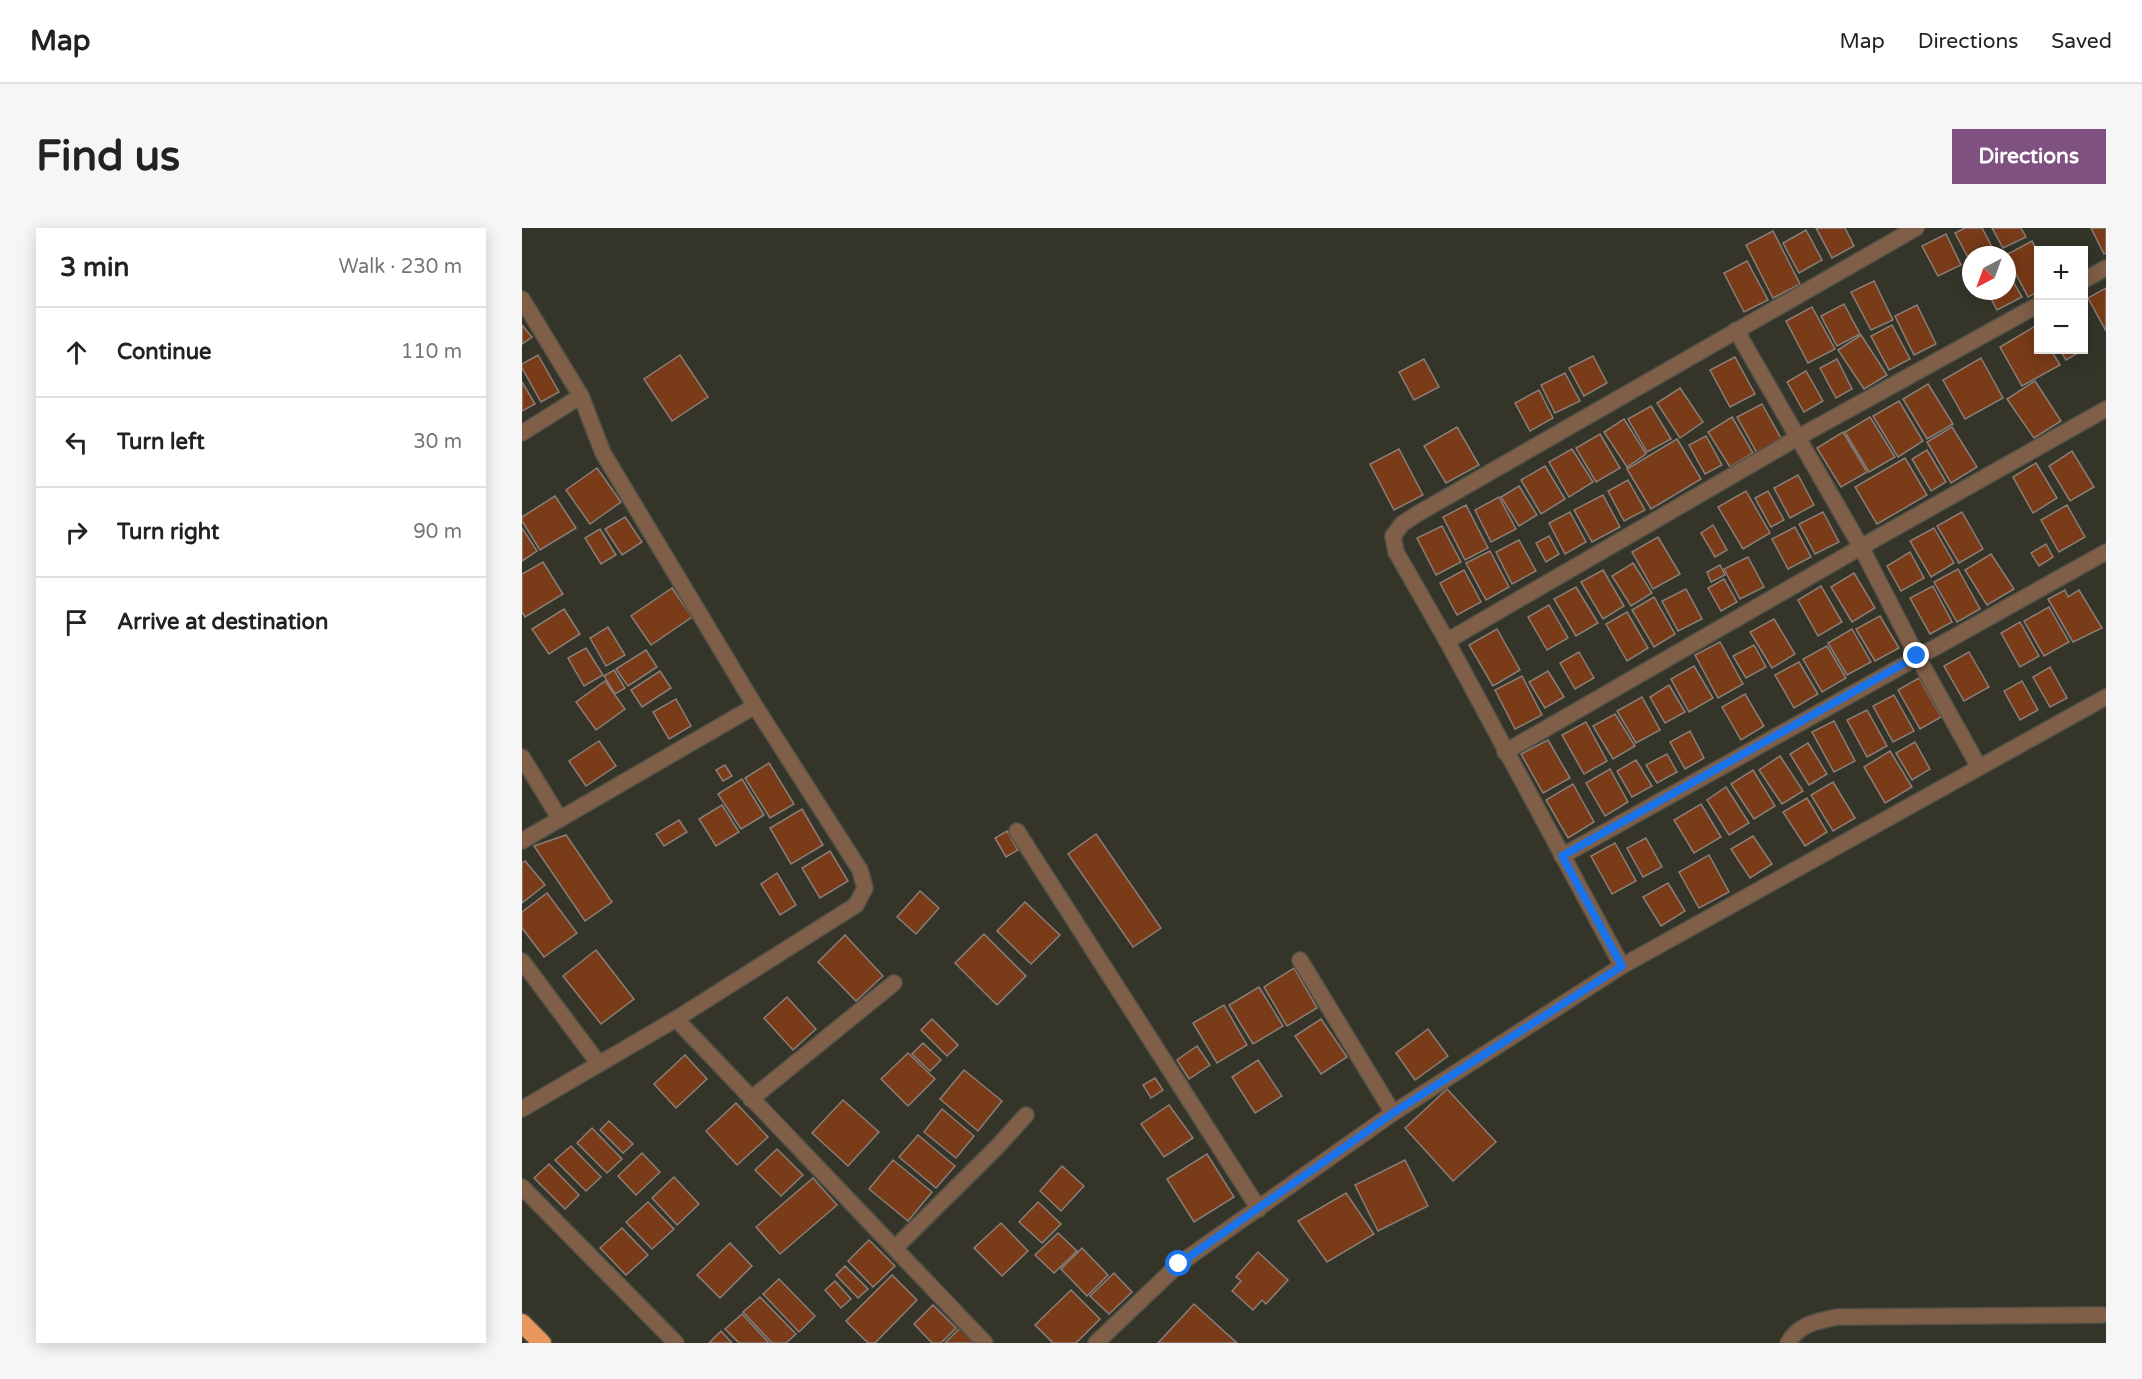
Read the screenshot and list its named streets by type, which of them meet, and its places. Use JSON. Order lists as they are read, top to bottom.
{
  "north": "bottom left",
  "page": {
    "header": "Map",
    "nav": ["Map", "Directions", "Saved"],
    "buttons": "Directions",
    "title": "Find us",
    "heading": ["3 min", "Walk · 230 m"],
    "map_buttons": ["+", "−"],
    "list": [
      ["Continue", "110 m"],
      ["Turn left", "30 m"],
      ["Turn right", "90 m"],
      "Arrive at destination"
    ]
  }
}
